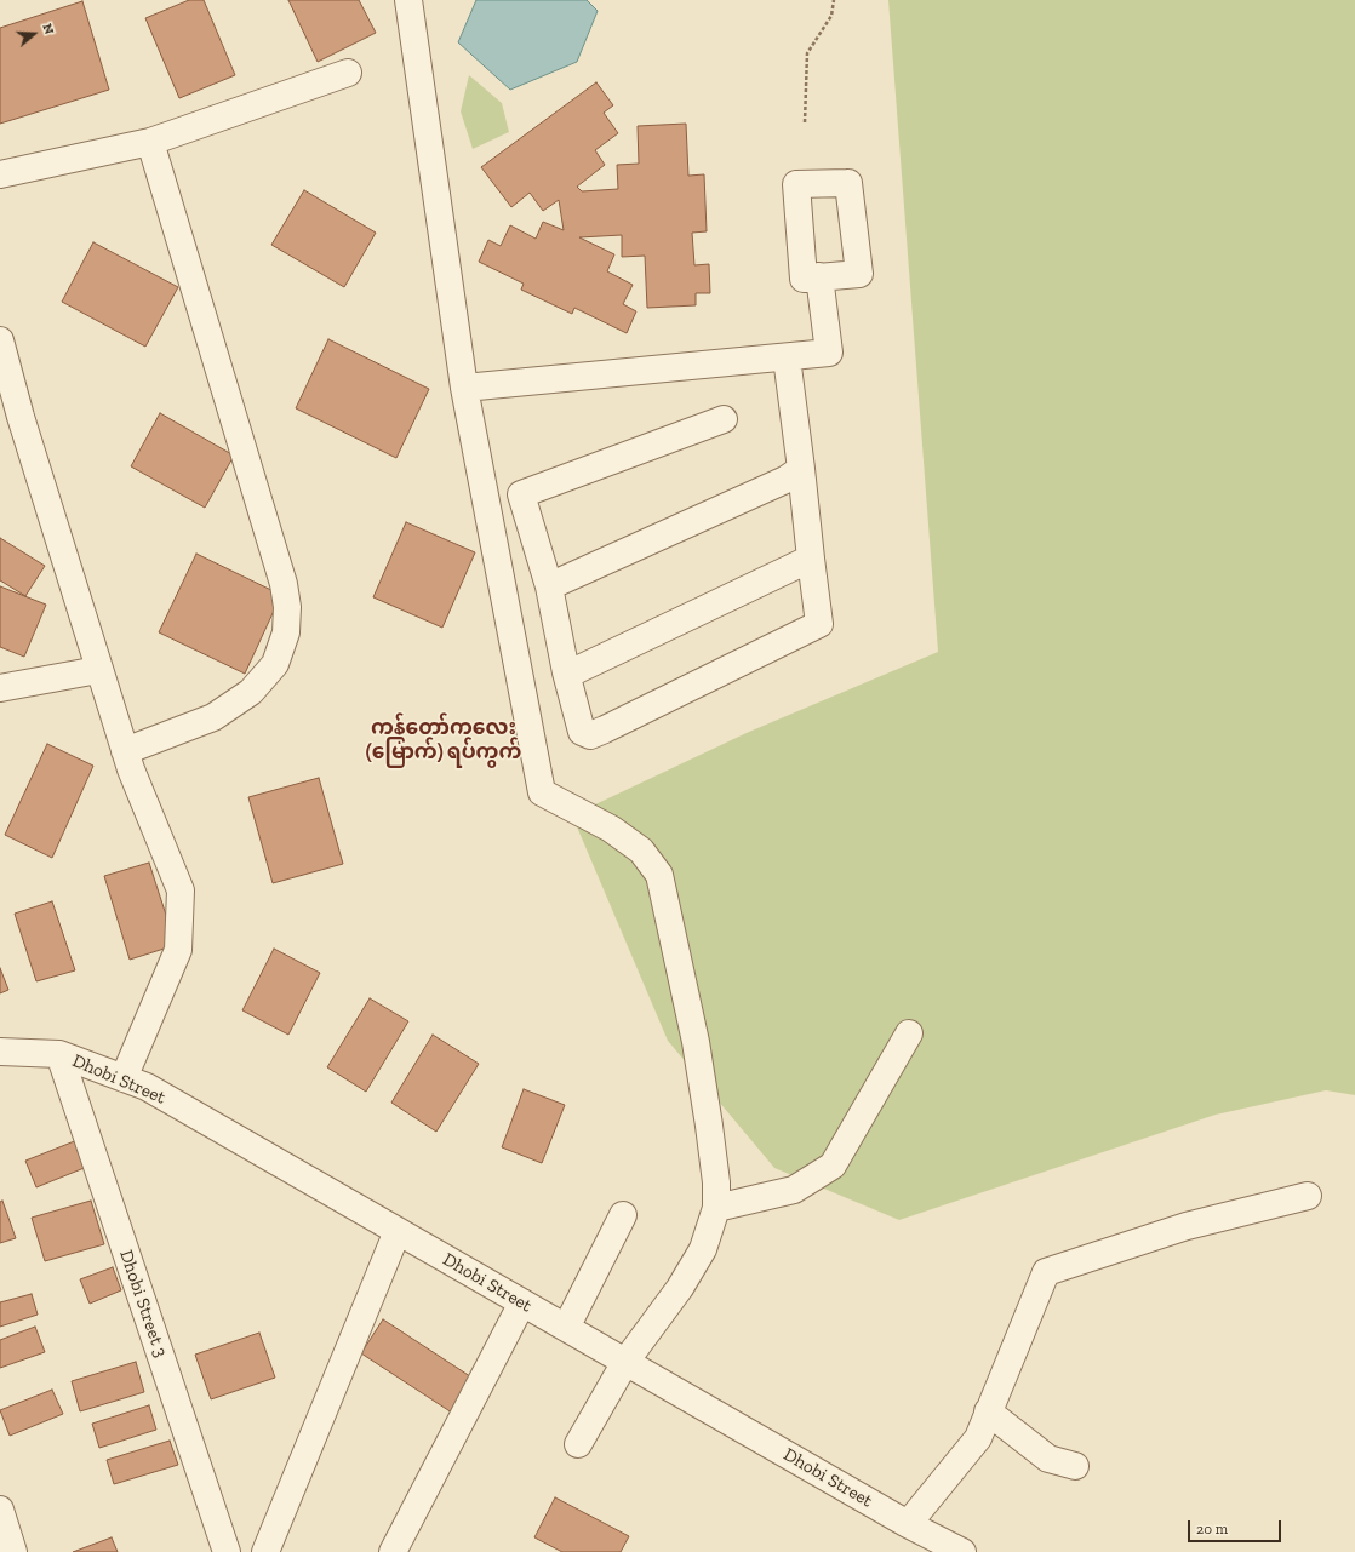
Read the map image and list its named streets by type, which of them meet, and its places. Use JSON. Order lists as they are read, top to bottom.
{
  "streets": {
    "street": ["Dhobi Street", "Dhobi Street 3"]
  },
  "crossings": [
    ["Dhobi Street", "Dhobi Street 3"]
  ],
  "districts": ["ကန်တော်ကလေး (မြောက်) ရပ်ကွက်"],
  "scale_bar": "20 m",
  "north": "right"
}
